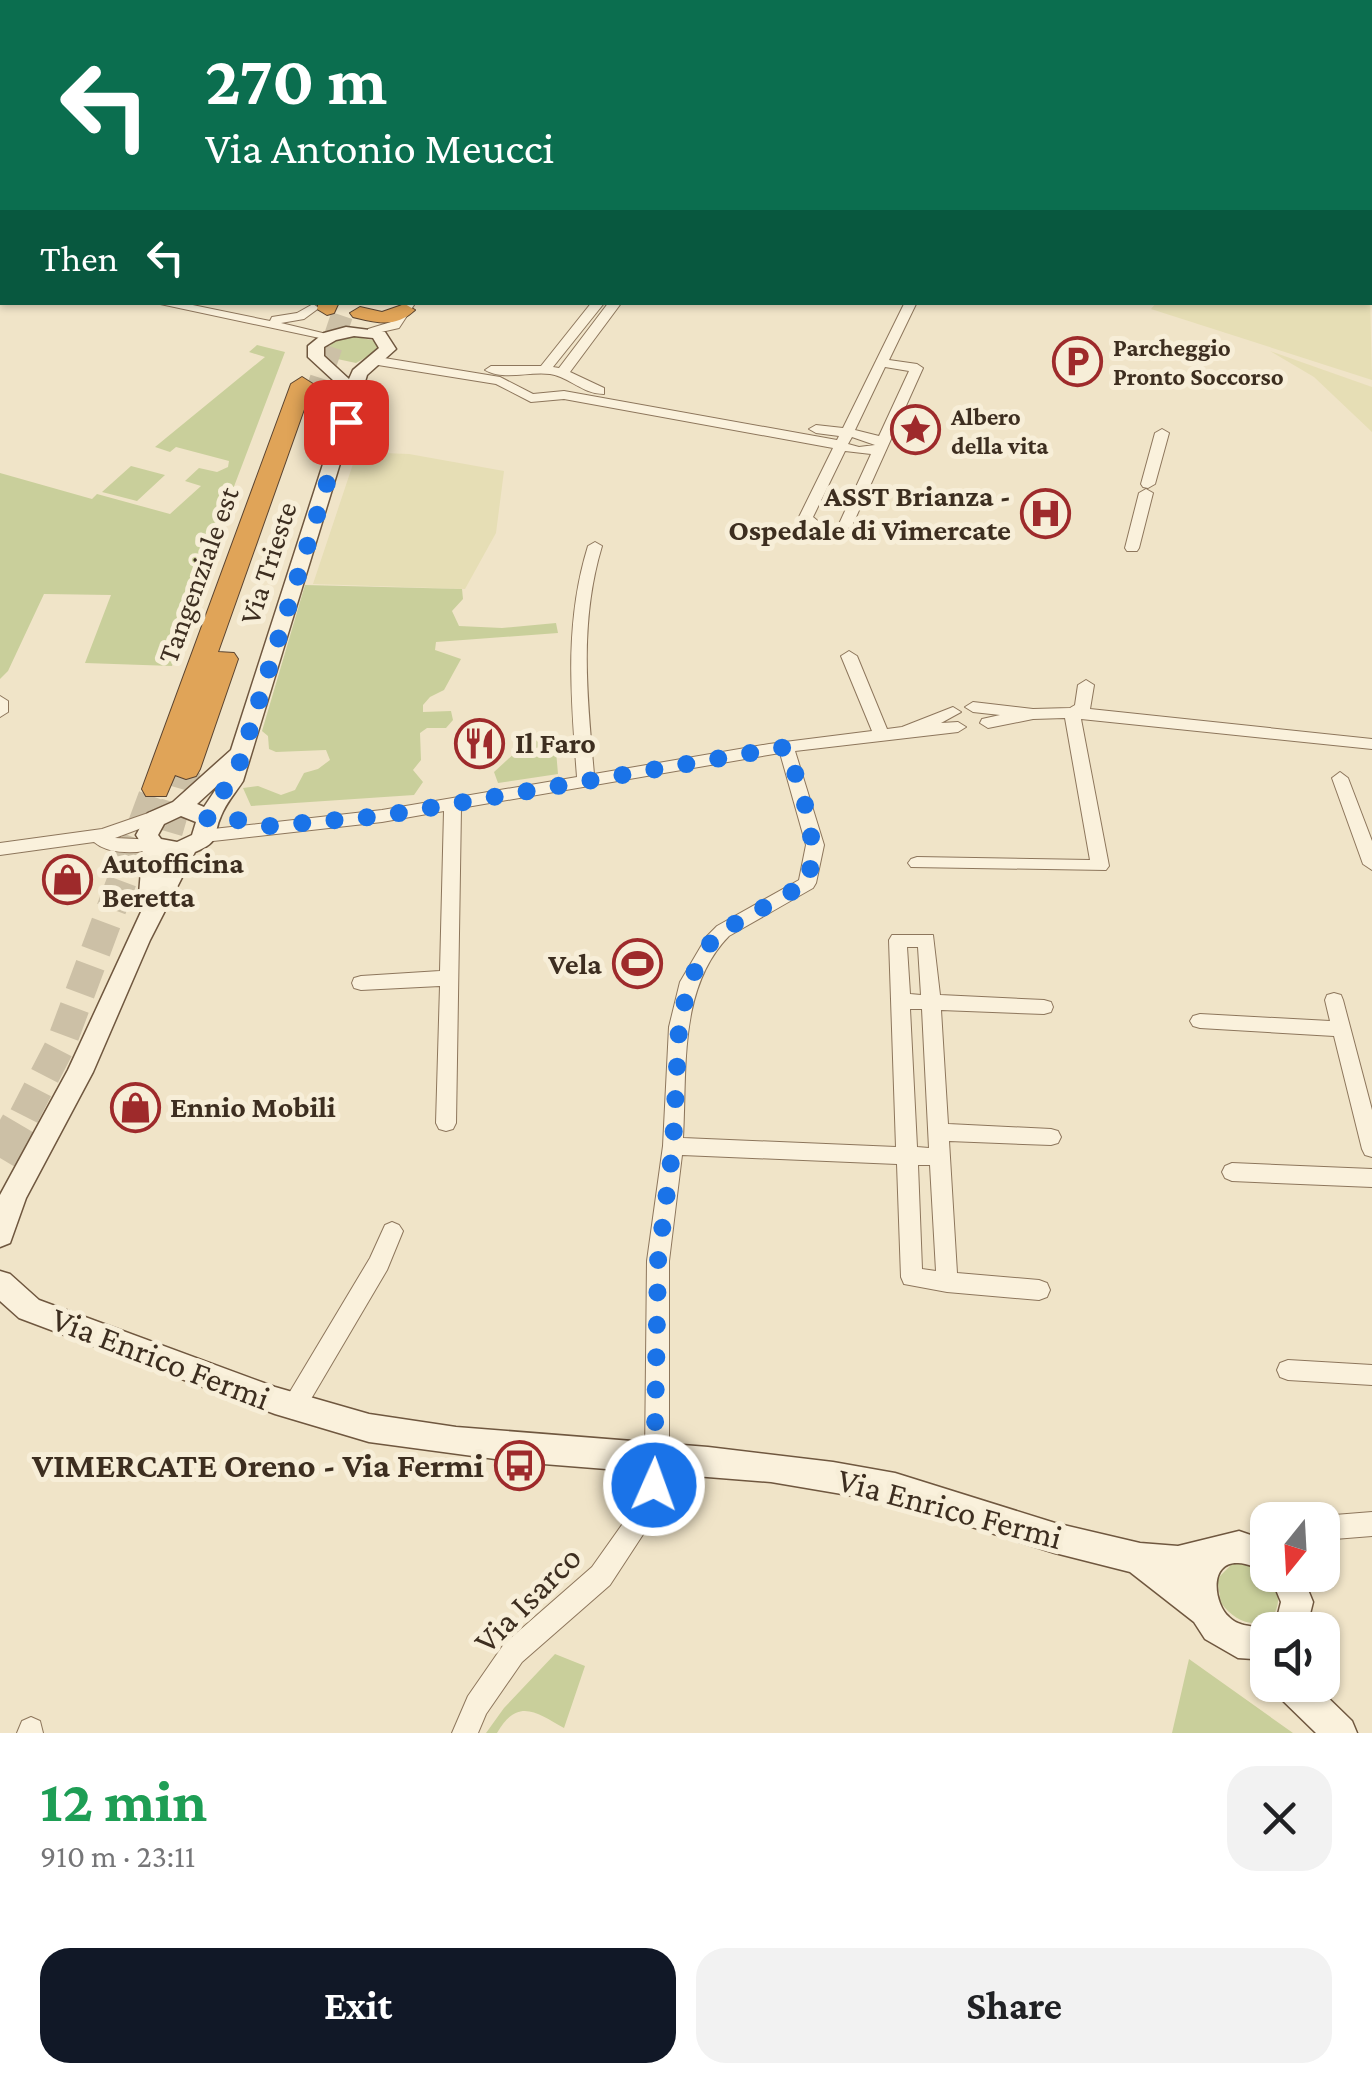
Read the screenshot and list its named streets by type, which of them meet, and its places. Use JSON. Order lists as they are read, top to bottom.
{
  "streets": {
    "highway": ["Tangenziale est"],
    "street": ["Via Trieste", "Via Enrico Fermi", "Via Isarco"]
  },
  "crossings": [
    ["Via Enrico Fermi", "Via Isarco"]
  ],
  "places": {
    "parking": ["Parcheggio Pronto Soccorso"],
    "place": ["Albero della vita"],
    "hospital": ["ASST Brianza - Ospedale di Vimercate"],
    "restaurant": ["Il Faro"],
    "shop": ["Autofficina Beretta", "Ennio Mobili"],
    "sports": ["Vela"],
    "bus stop": ["VIMERCATE Oreno - Via Fermi"]
  },
  "north": "bottom",
  "page": {
    "turn": ["270 m", "Via Antonio Meucci"],
    "then": "Then",
    "heading": ["12 min", "910 m · 23:11"],
    "buttons": ["Exit", "Share"]
  }
}
